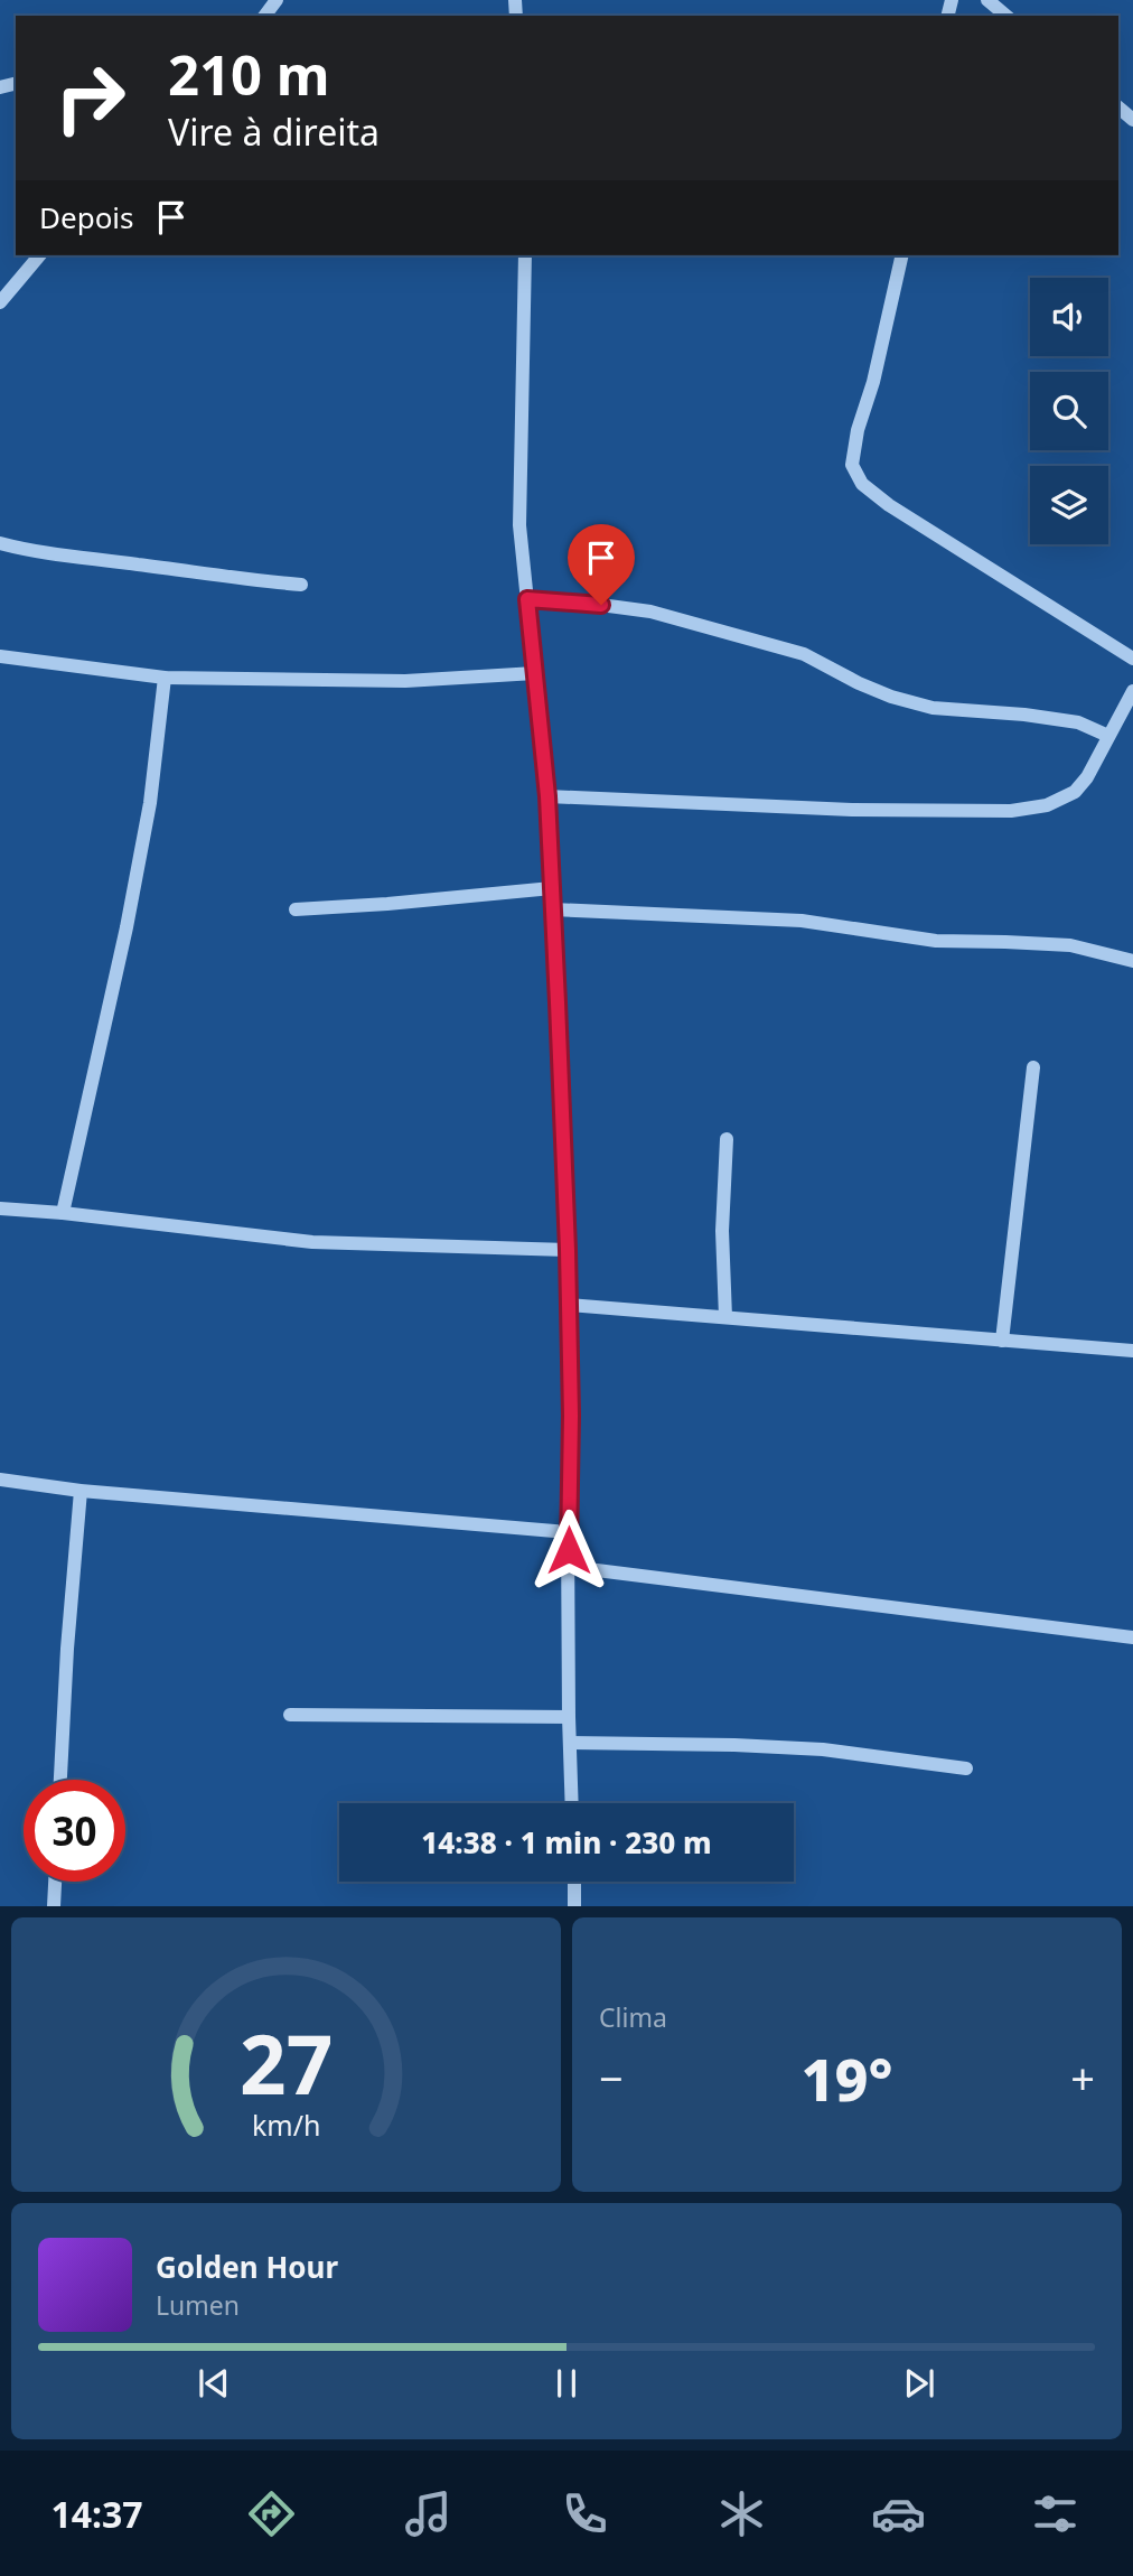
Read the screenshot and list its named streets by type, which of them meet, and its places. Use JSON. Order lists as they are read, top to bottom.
{
  "page": {
    "turn": ["210 m", "Vire à direita"],
    "then": "Depois",
    "limit": "30",
    "trip": "14:38 · 1 min · 230 m",
    "tile": "Clima",
    "heat": ["−", "19°", "+"],
    "song": ["Golden Hour", "Lumen"],
    "tabs": "14:37",
    "gauge": ["27", "km/h"]
  }
}
